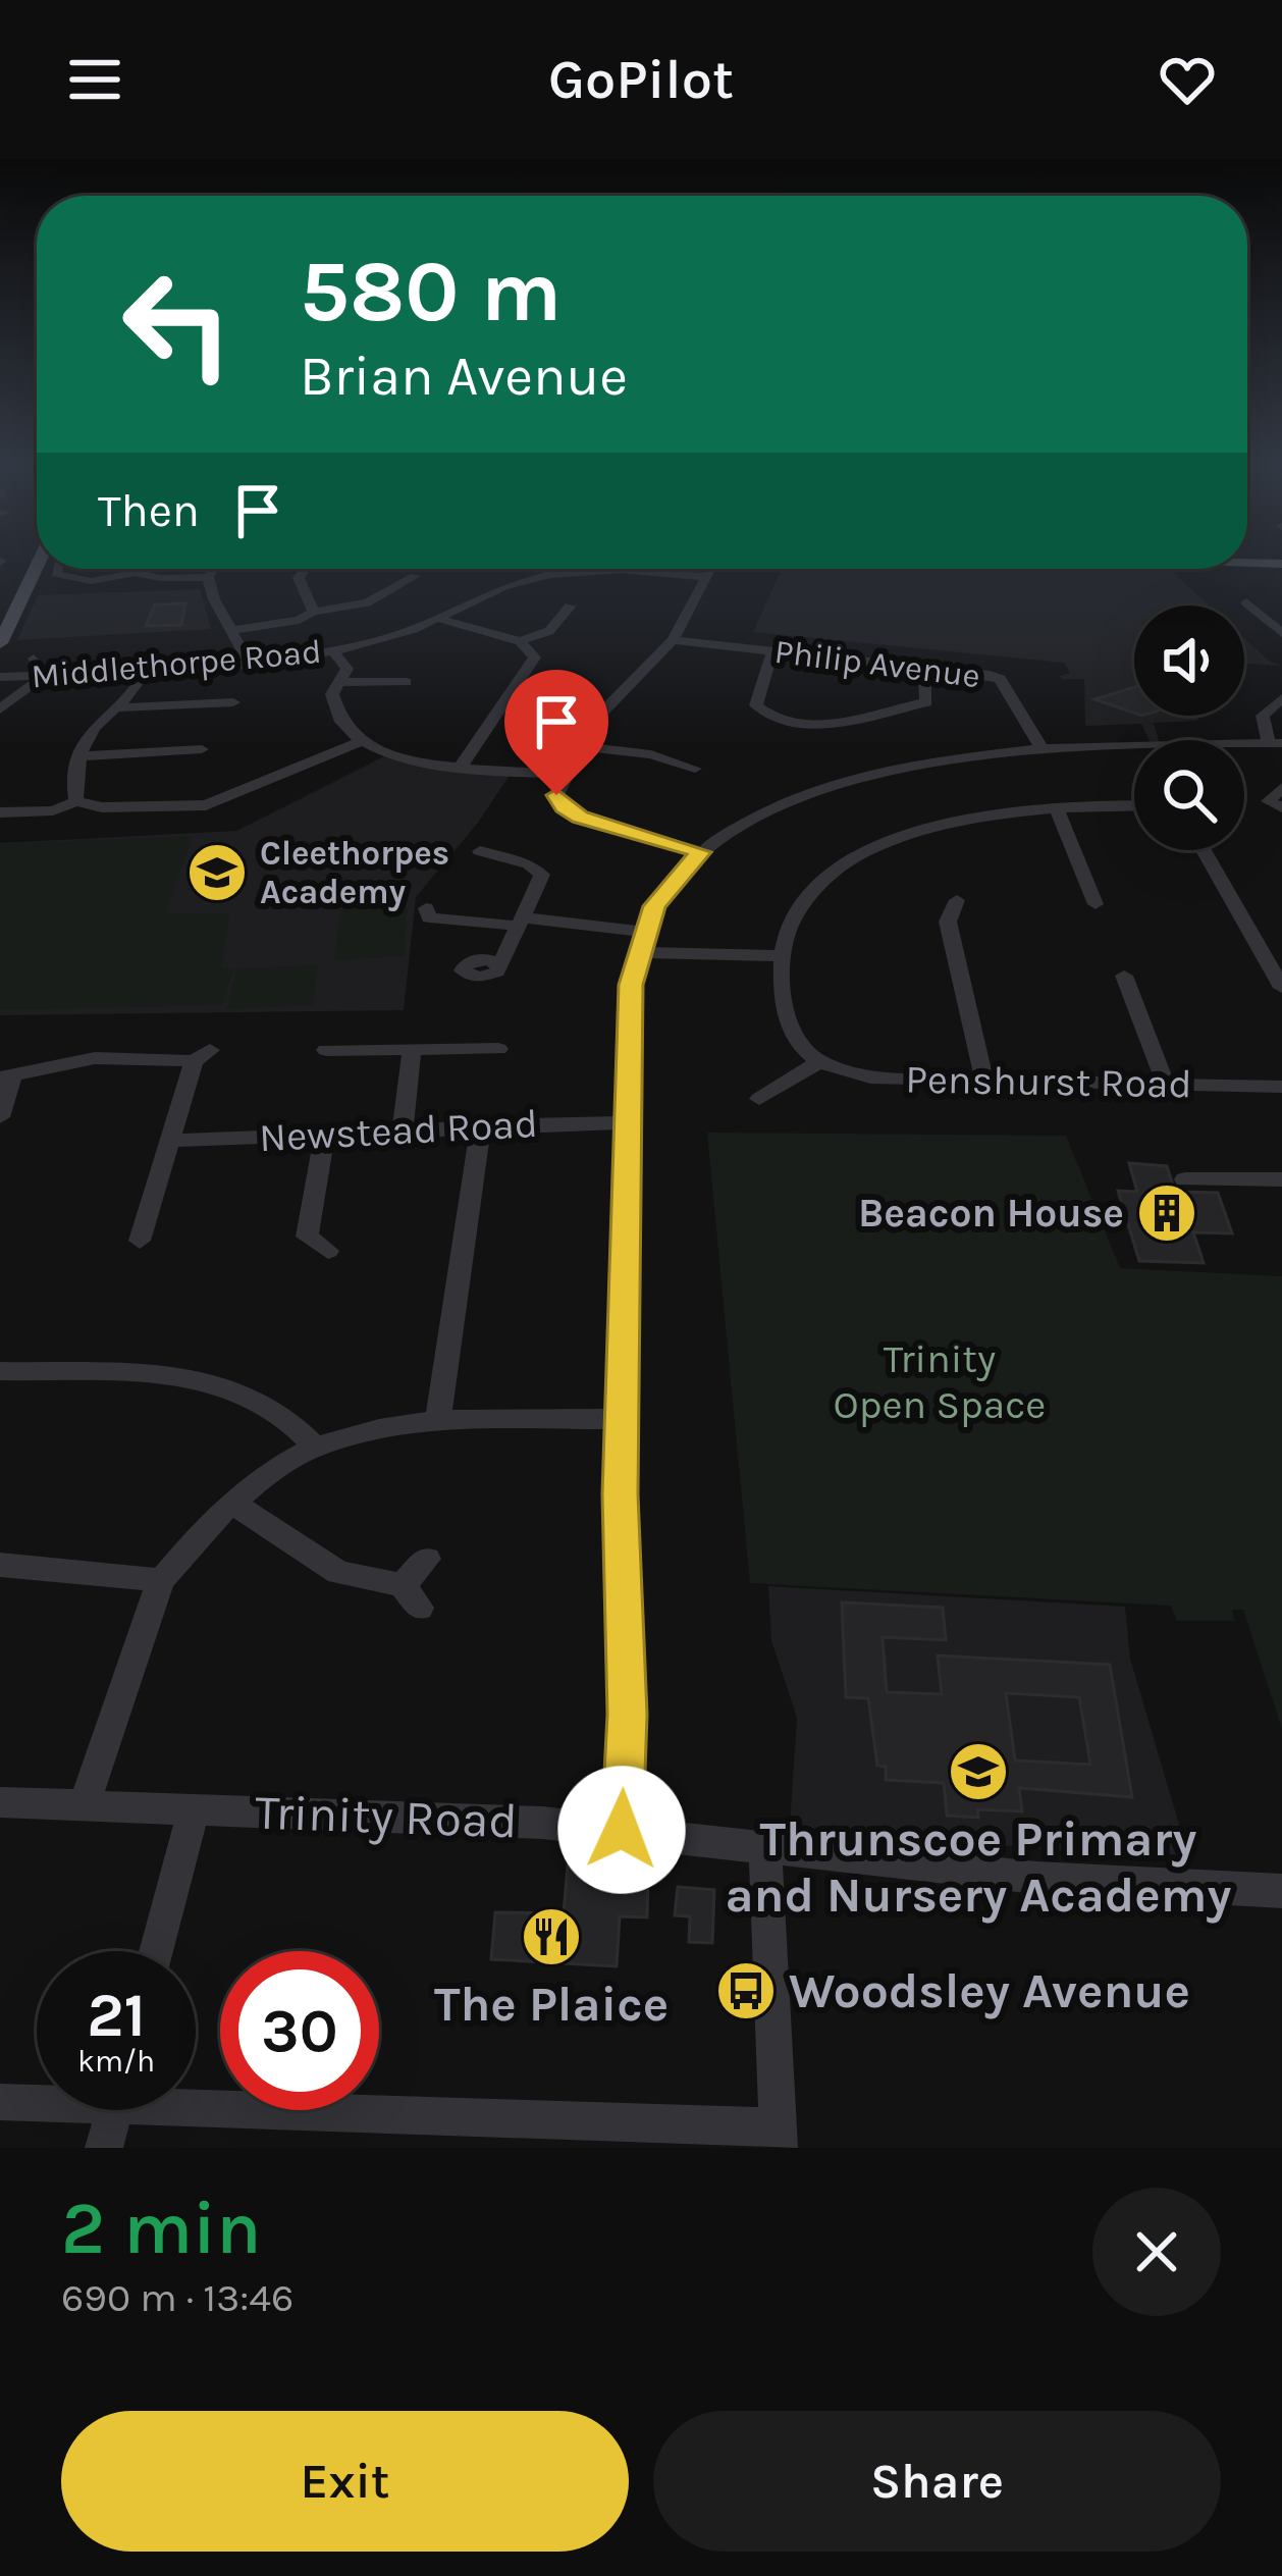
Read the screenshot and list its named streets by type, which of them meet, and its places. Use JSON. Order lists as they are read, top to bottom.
{
  "streets": {
    "street": [
      "Middlethorpe Road",
      "Philip Avenue",
      "Penshurst Road",
      "Newstead Road",
      "Trinity Road"
    ]
  },
  "parks": ["Trinity Open Space"],
  "places": {
    "school or university": ["Cleethorpes Academy", "Thrunscoe Primary and Nursery Academy"],
    "building": ["Beacon House"],
    "restaurant": ["The Plaice"],
    "bus stop": ["Woodsley Avenue"]
  },
  "page": {
    "header": "GoPilot",
    "turn": ["580 m", "Brian Avenue"],
    "then": "Then",
    "speed": "21 km/h",
    "limit": "30",
    "heading": ["2 min", "690 m · 13:46"],
    "buttons": ["Exit", "Share"]
  }
}
